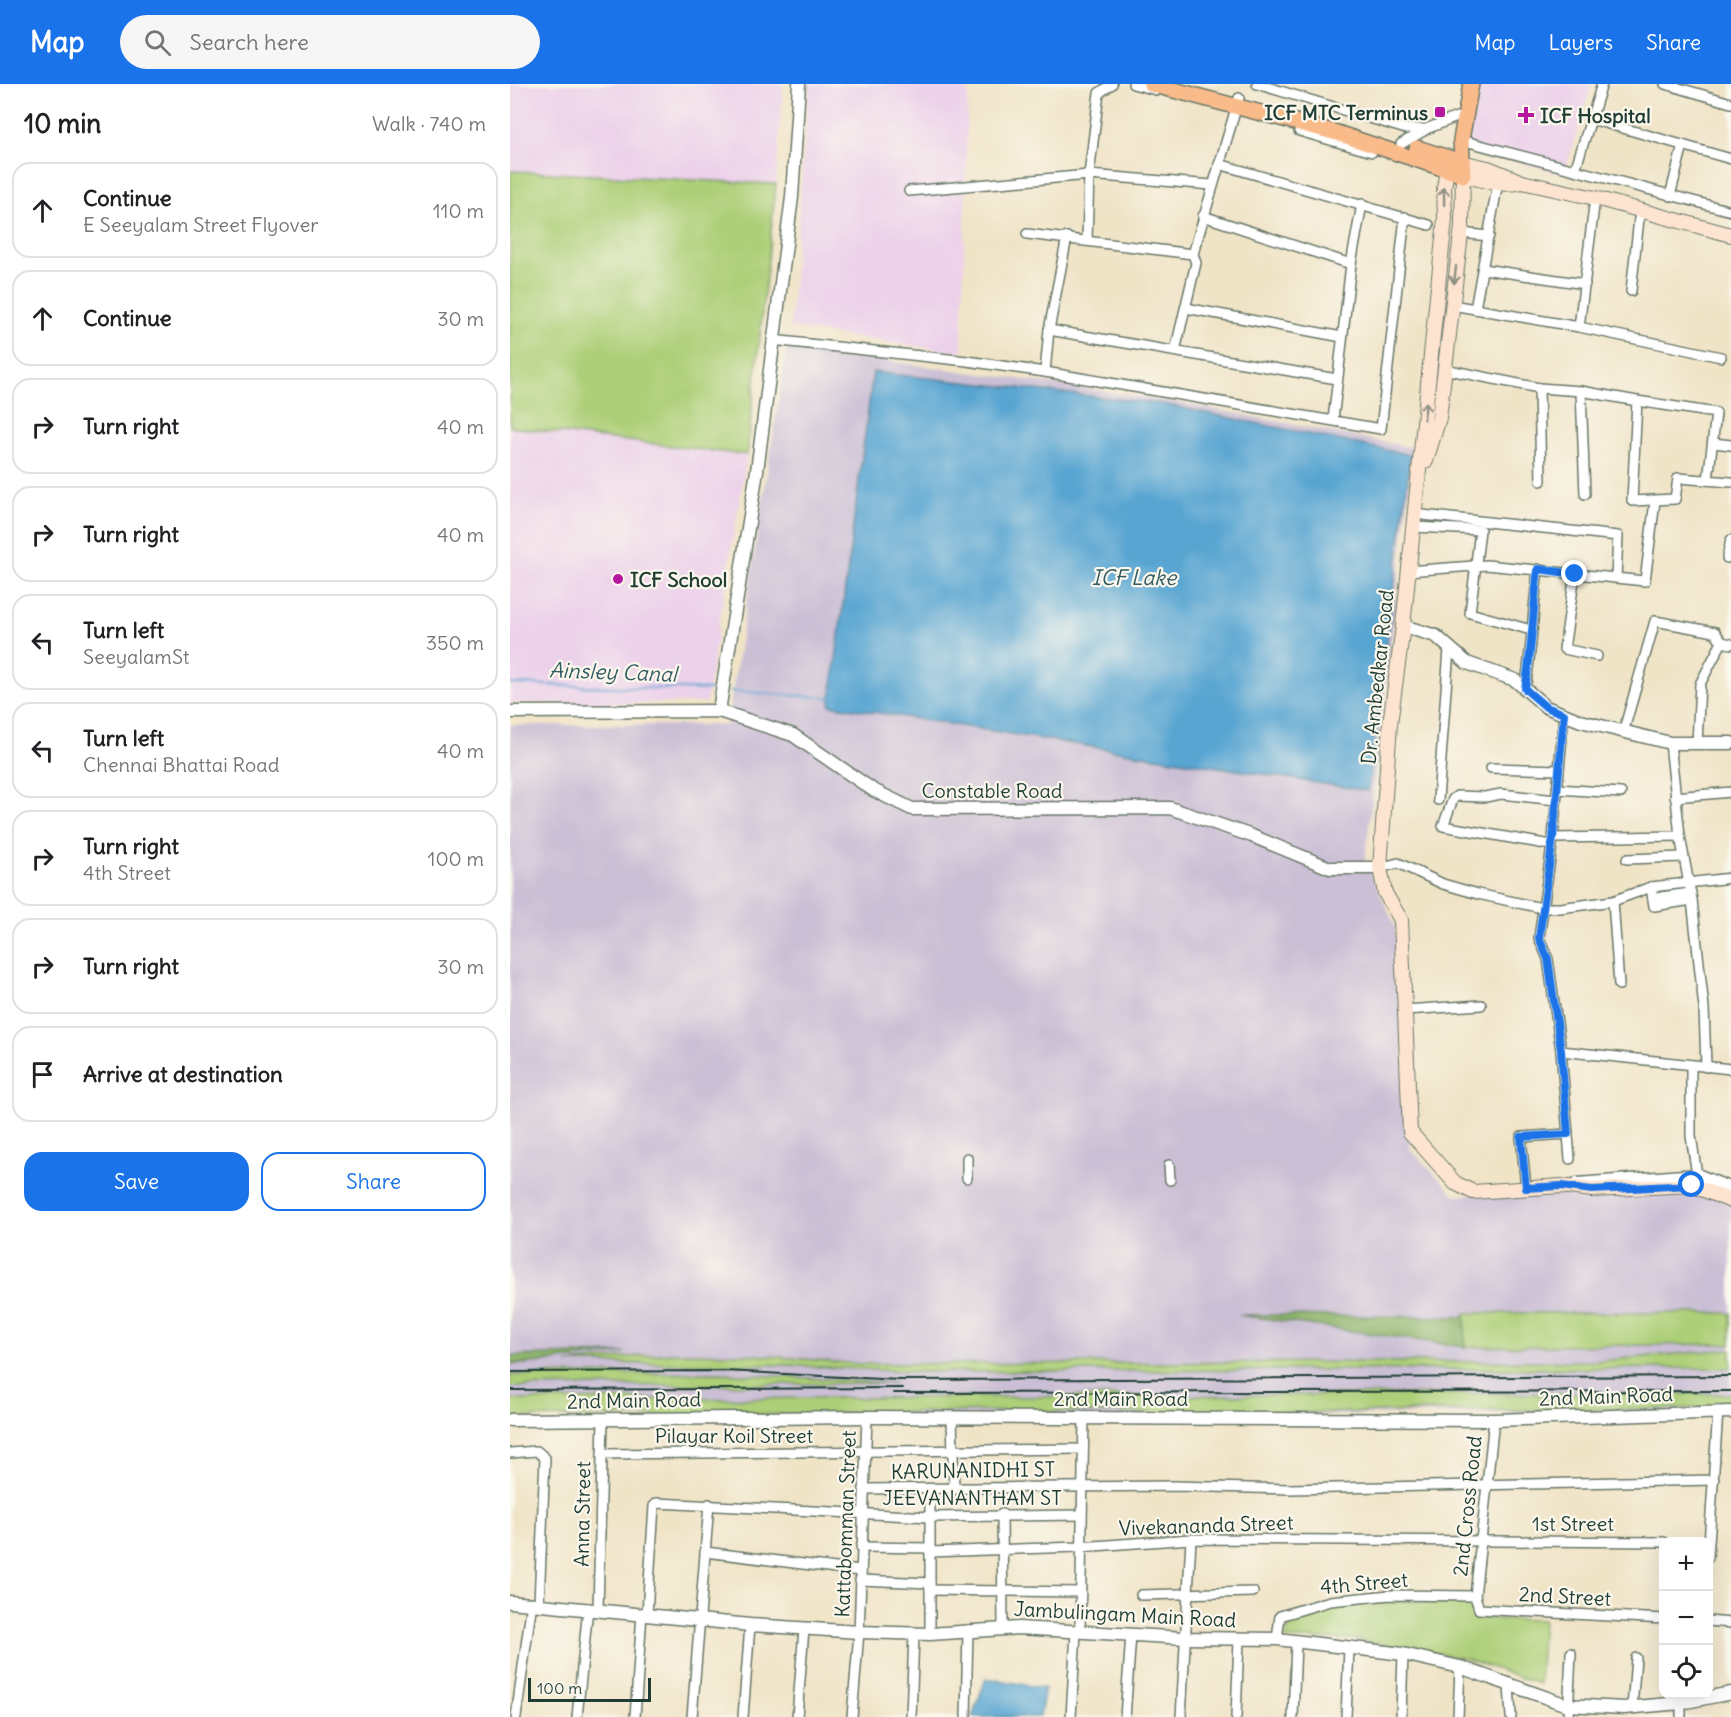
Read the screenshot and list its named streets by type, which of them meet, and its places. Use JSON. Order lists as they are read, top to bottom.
{
  "streets": {
    "main road": ["Dr. Ambedkar Road"],
    "street": [
      "Constable Road",
      "2nd Main Road",
      "Pilayar Koil Street",
      "KARUNANIDHI ST",
      "JEEVANANTHAM ST",
      "2nd Cross Road",
      "Anna Street",
      "1st Street",
      "Kattabomman Street",
      "Vivekananda Street",
      "4th Street",
      "2nd Street",
      "Jambulingam Main Road"
    ]
  },
  "crossings": [
    ["Dr. Ambedkar Road", "Constable Road"],
    ["2nd Main Road", "2nd Cross Road"],
    ["2nd Main Road", "Anna Street"],
    ["2nd Main Road", "Kattabomman Street"],
    ["Pilayar Koil Street", "Anna Street"],
    ["Pilayar Koil Street", "Kattabomman Street"],
    ["KARUNANIDHI ST", "2nd Cross Road"],
    ["KARUNANIDHI ST", "Kattabomman Street"],
    ["JEEVANANTHAM ST", "Kattabomman Street"],
    ["JEEVANANTHAM ST", "Jambulingam Main Road"],
    ["2nd Cross Road", "1st Street"],
    ["2nd Cross Road", "Vivekananda Street"],
    ["2nd Cross Road", "4th Street"],
    ["2nd Cross Road", "2nd Street"],
    ["Anna Street", "Jambulingam Main Road"],
    ["1st Street", "Vivekananda Street"],
    ["Kattabomman Street", "Vivekananda Street"],
    ["Kattabomman Street", "Jambulingam Main Road"],
    ["4th Street", "2nd Street"],
    ["4th Street", "Jambulingam Main Road"]
  ],
  "water": ["ICF Lake", "Ainsley Canal"],
  "places": {
    "transit": ["ICF MTC Terminus"],
    "health": ["ICF Hospital"],
    "other": ["ICF School"]
  },
  "scale_bar": "100 m",
  "page": {
    "header": "Map",
    "search": "Search here",
    "nav": ["Map", "Layers", "Share"],
    "heading": ["10 min", "Walk · 740 m"],
    "list": [
      ["Continue", "E Seeyalam Street Flyover", "110 m"],
      ["Continue", "30 m"],
      ["Turn right", "40 m"],
      ["Turn right", "40 m"],
      ["Turn left", "SeeyalamSt", "350 m"],
      ["Turn left", "Chennai Bhattai Road", "40 m"],
      ["Turn right", "4th Street", "100 m"],
      ["Turn right", "30 m"],
      "Arrive at destination"
    ],
    "buttons": ["Save", "Share"],
    "map_buttons": ["+", "−"],
    "scale": "100 m"
  }
}
